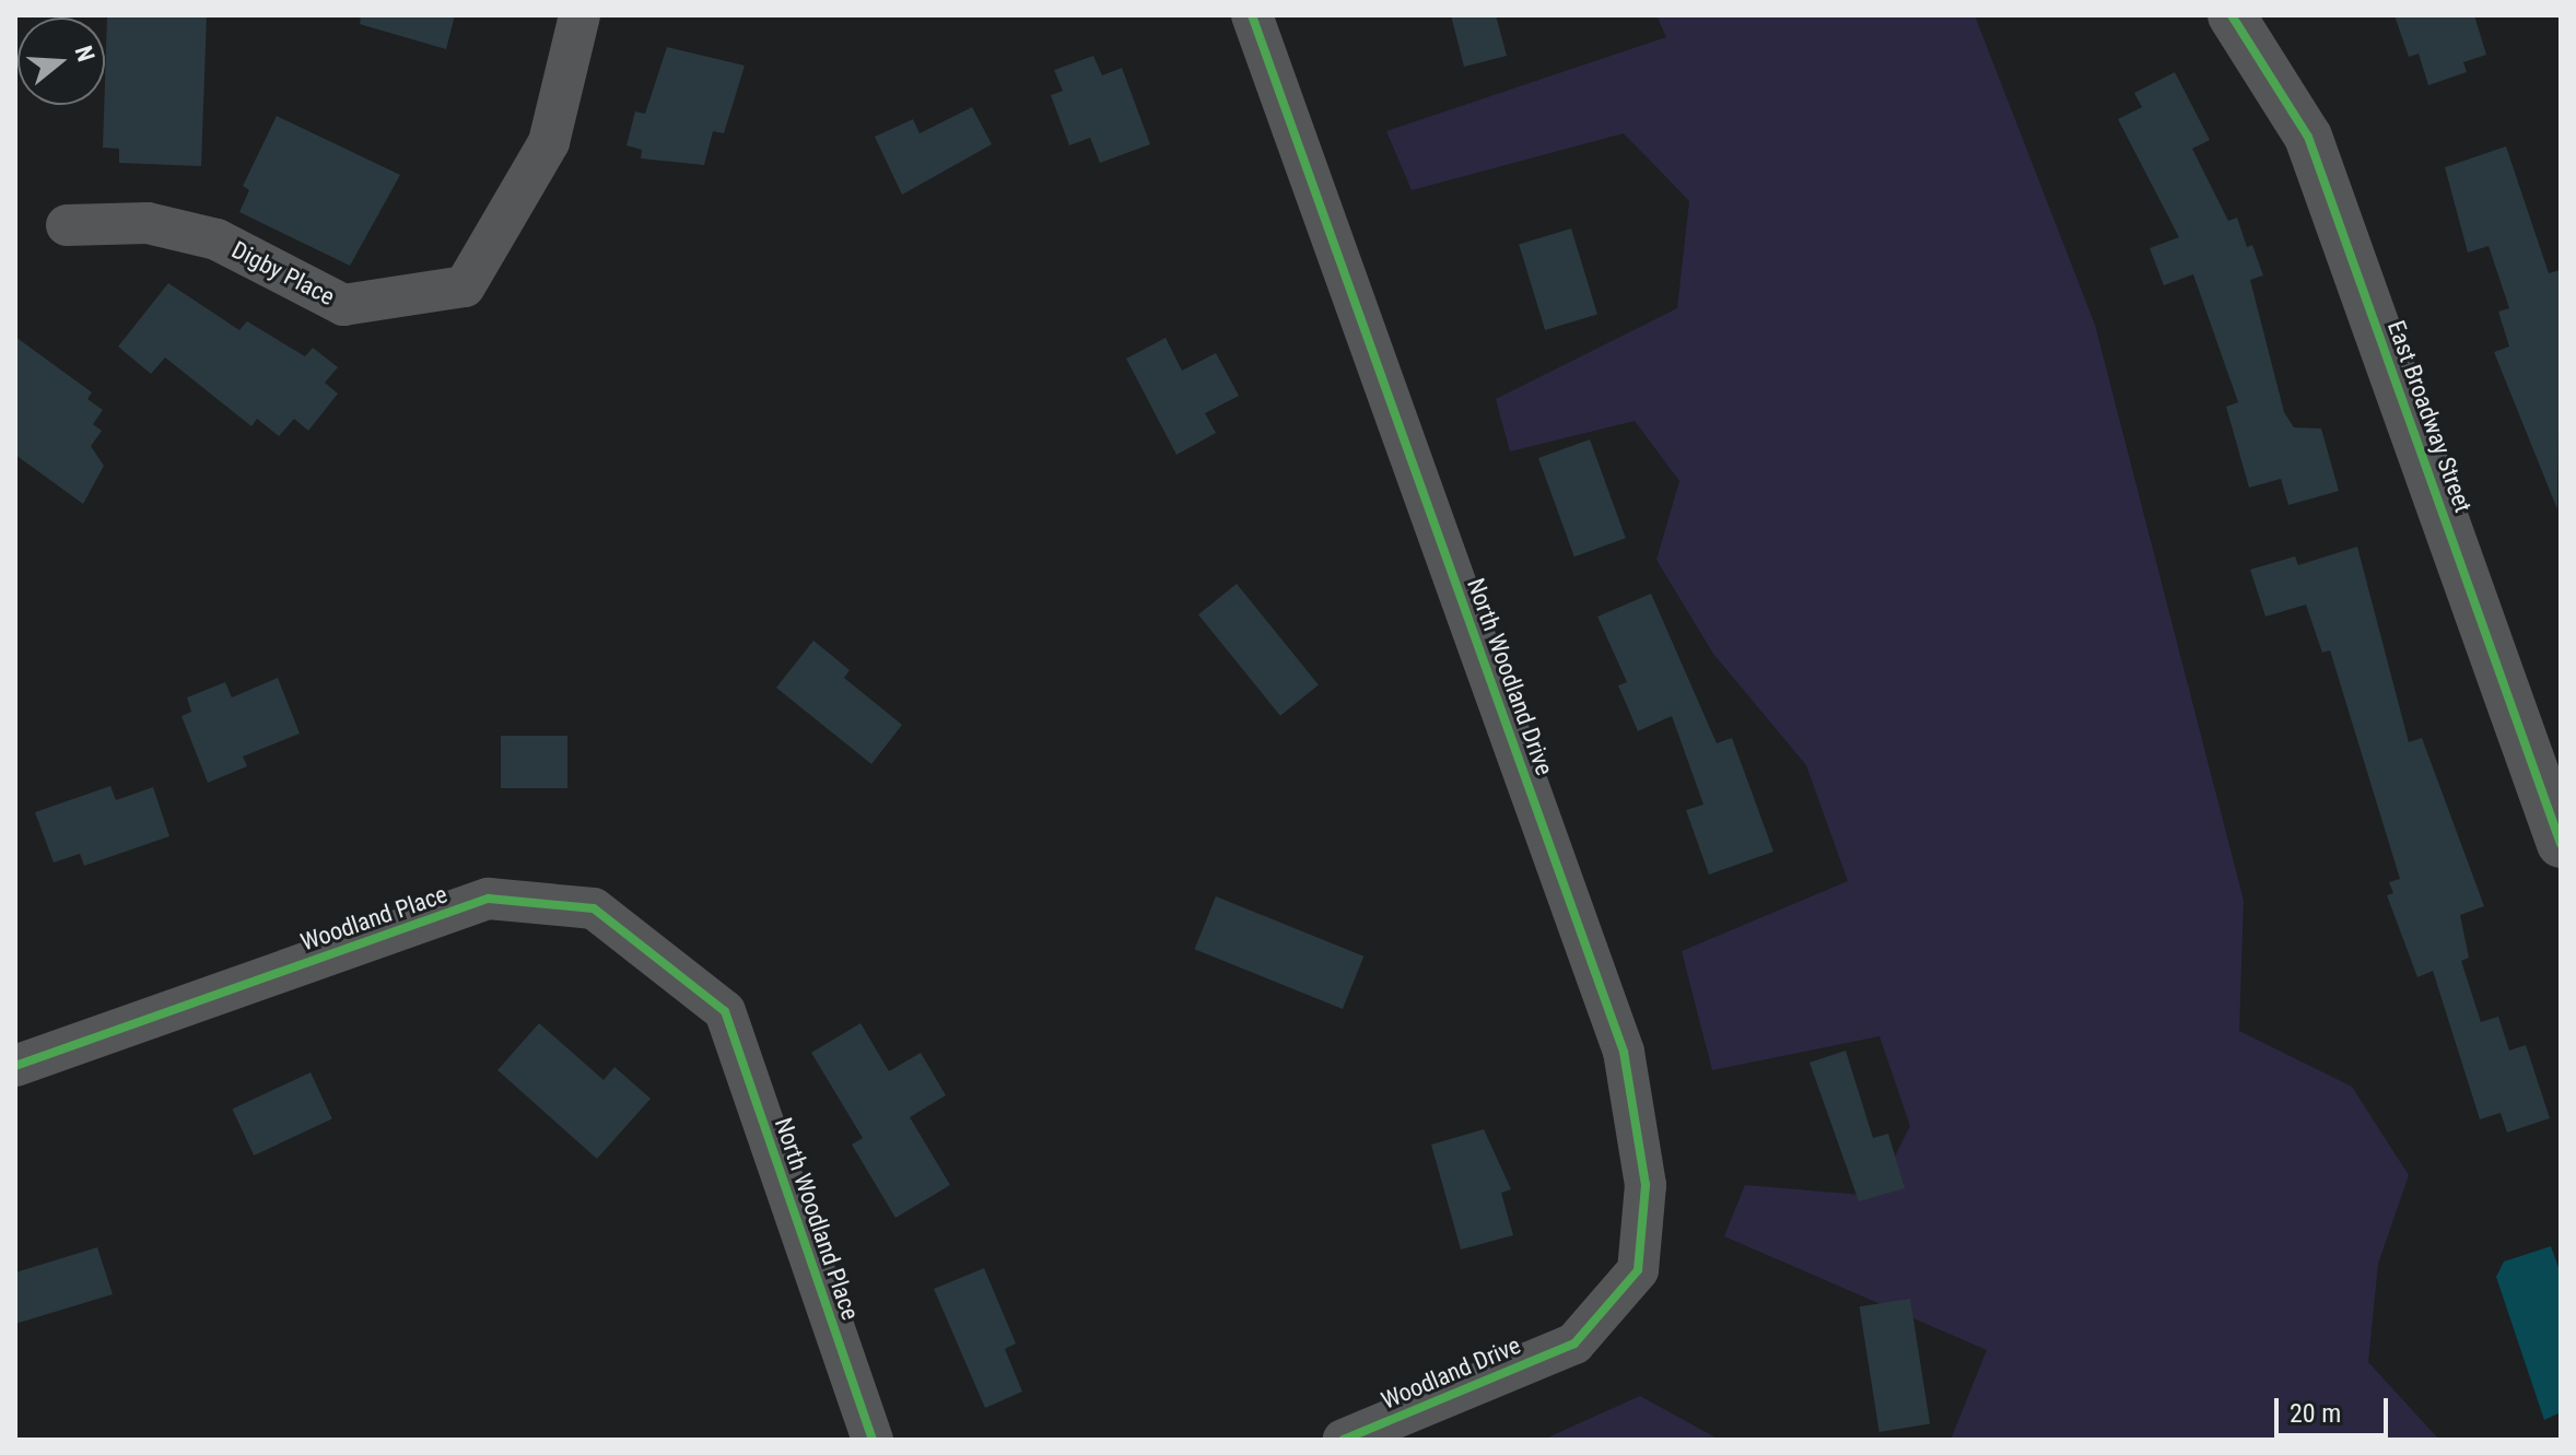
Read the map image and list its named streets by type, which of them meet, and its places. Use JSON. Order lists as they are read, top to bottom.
{
  "streets": {
    "street": [
      "Digby Place",
      "East Broadway Street",
      "North Woodland Drive",
      "Woodland Place",
      "North Woodland Place",
      "Woodland Drive"
    ]
  },
  "crossings": [
    ["North Woodland Drive", "Woodland Drive"],
    ["Woodland Place", "North Woodland Place"]
  ],
  "scale_bar": "20 m",
  "north": "right"
}
